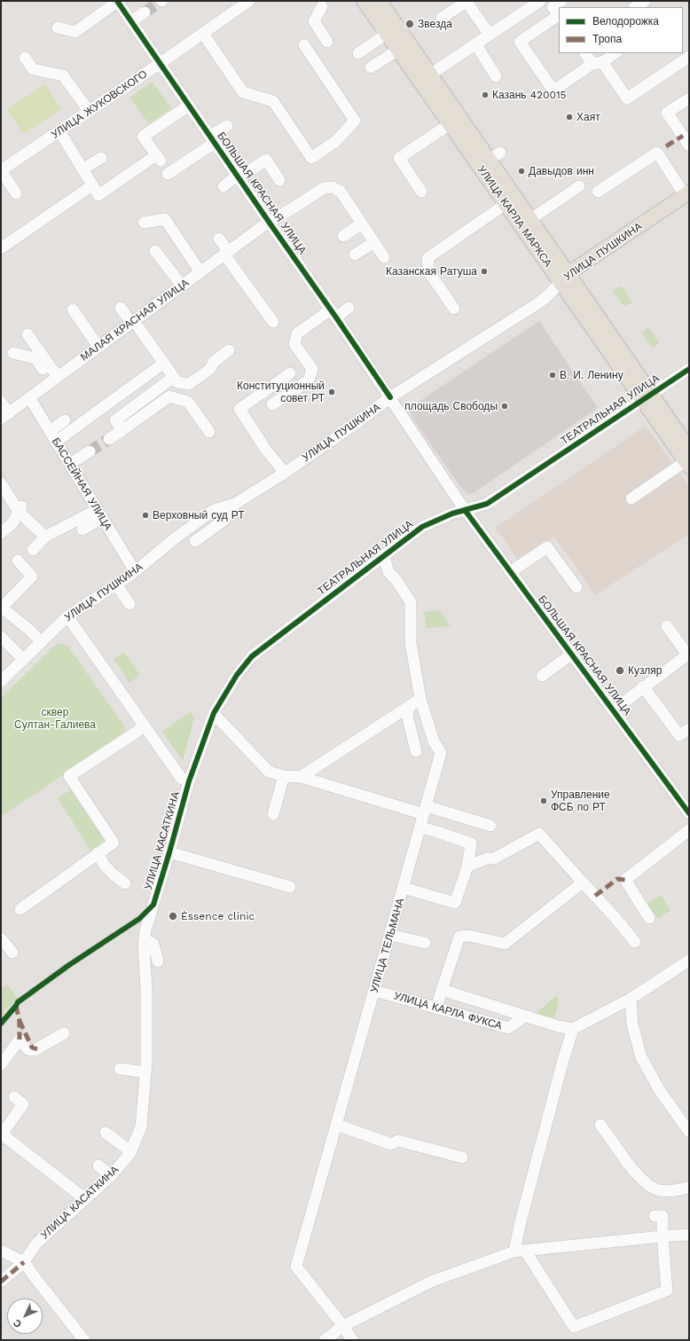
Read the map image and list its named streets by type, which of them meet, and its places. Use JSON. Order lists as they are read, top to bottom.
{
  "streets": {
    "main road": ["УЛИЦА КАРЛА МАРКСА", "УЛИЦА ПУШКИНА"],
    "street": [
      "УЛИЦА ЖУКОВСКОГО",
      "БОЛЬШАЯ КРАСНАЯ УЛИЦА",
      "МАЛАЯ КРАСНАЯ УЛИЦА",
      "ТЕАТРАЛЬНАЯ УЛИЦА",
      "БАССЕЙНАЯ УЛИЦА",
      "УЛИЦА КАСАТКИНА",
      "УЛИЦА ТЕЛЬМАНА",
      "УЛИЦА КАРЛА ФУКСА"
    ]
  },
  "crossings": [
    ["УЛИЦА ЖУКОВСКОГО", "БОЛЬШАЯ КРАСНАЯ УЛИЦА"],
    ["БОЛЬШАЯ КРАСНАЯ УЛИЦА", "УЛИЦА ПУШКИНА"],
    ["БОЛЬШАЯ КРАСНАЯ УЛИЦА", "МАЛАЯ КРАСНАЯ УЛИЦА"],
    ["БОЛЬШАЯ КРАСНАЯ УЛИЦА", "ТЕАТРАЛЬНАЯ УЛИЦА"],
    ["УЛИЦА КАРЛА МАРКСА", "УЛИЦА ПУШКИНА"],
    ["УЛИЦА КАРЛА МАРКСА", "ТЕАТРАЛЬНАЯ УЛИЦА"],
    ["УЛИЦА ПУШКИНА", "БАССЕЙНАЯ УЛИЦА"],
    ["УЛИЦА ПУШКИНА", "УЛИЦА КАСАТКИНА"],
    ["МАЛАЯ КРАСНАЯ УЛИЦА", "БАССЕЙНАЯ УЛИЦА"],
    ["ТЕАТРАЛЬНАЯ УЛИЦА", "УЛИЦА КАСАТКИНА"],
    ["ТЕАТРАЛЬНАЯ УЛИЦА", "УЛИЦА ТЕЛЬМАНА"],
    ["УЛИЦА ТЕЛЬМАНА", "УЛИЦА КАРЛА ФУКСА"]
  ],
  "parks": ["сквер Султан-Галиева"],
  "places": [
    "Звезда",
    "Казань 420015",
    "Хаят",
    "Давыдов инн",
    "Казанская Ратуша",
    "В. И. Ленину",
    "Конституционный совет РТ",
    "площадь Свободы",
    "Верховный суд РТ",
    "Кузляр",
    "Управление ФСБ по РТ",
    "Èssence clinic"
  ],
  "legend": ["Велодорожка", "Тропа"],
  "north": "bottom left"
}
